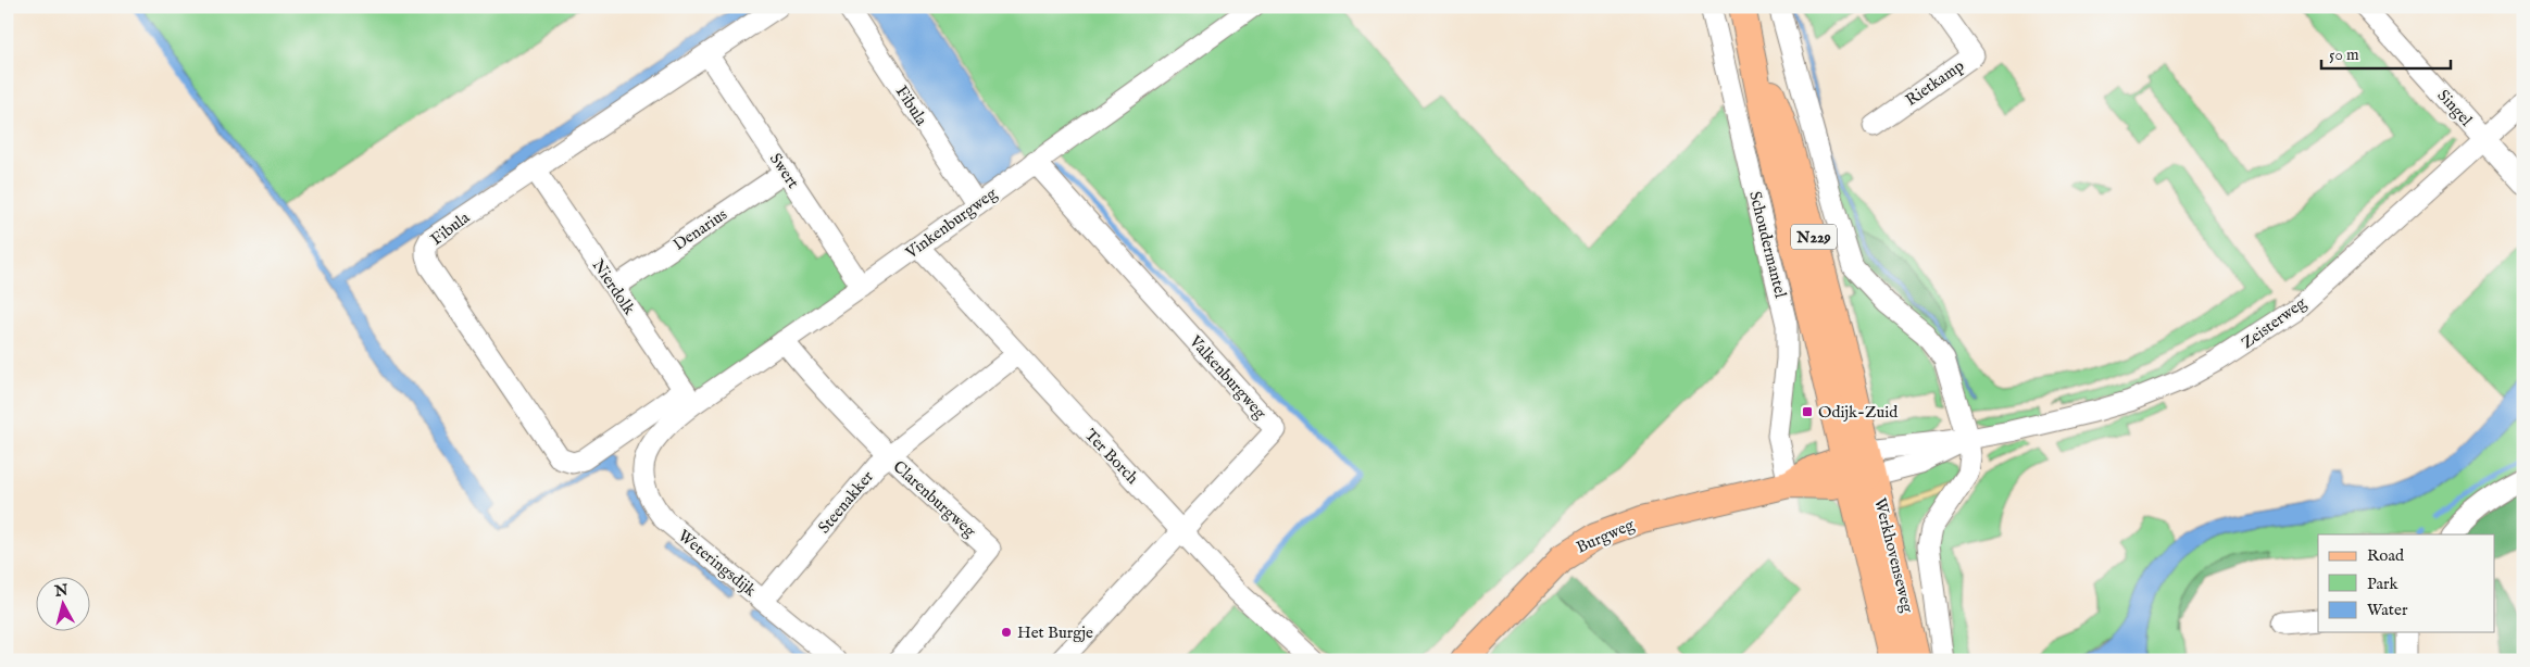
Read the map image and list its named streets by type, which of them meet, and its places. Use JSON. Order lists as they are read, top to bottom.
{
  "streets": {
    "main road": [
      "N229",
      "Schoudermantel",
      "Burgweg",
      "Werkhovenseweg"
    ],
    "street": [
      "Rietkamp",
      "Fibula",
      "Singel",
      "Swert",
      "Vinkenburgweg",
      "Denarius",
      "Nierdolk",
      "Zeisterweg",
      "Valkenburgweg",
      "Ter Borch",
      "Clarenburgweg",
      "Steenakker",
      "Weteringsdijk"
    ]
  },
  "crossings": [
    ["Fibula", "Swert"],
    ["Fibula", "Vinkenburgweg"],
    ["Fibula", "Nierdolk"],
    ["Singel", "Zeisterweg"],
    ["Swert", "Vinkenburgweg"],
    ["Swert", "Denarius"],
    ["Vinkenburgweg", "Nierdolk"],
    ["Vinkenburgweg", "Valkenburgweg"],
    ["Vinkenburgweg", "Ter Borch"],
    ["Vinkenburgweg", "Clarenburgweg"],
    ["Vinkenburgweg", "Weteringsdijk"],
    ["Denarius", "Nierdolk"],
    ["Schoudermantel", "Zeisterweg"],
    ["Schoudermantel", "Burgweg"],
    ["Schoudermantel", "Werkhovenseweg"],
    ["Zeisterweg", "Burgweg"],
    ["Zeisterweg", "Werkhovenseweg"],
    ["Valkenburgweg", "Ter Borch"],
    ["Ter Borch", "Steenakker"],
    ["Clarenburgweg", "Steenakker"],
    ["Steenakker", "Weteringsdijk"],
    ["Burgweg", "Werkhovenseweg"]
  ],
  "places": {
    "transit": ["Odijk-Zuid"],
    "other": ["Het Burgje"]
  },
  "legend": ["Road", "Park", "Water"],
  "scale_bar": "50 m",
  "north": "top"
}
